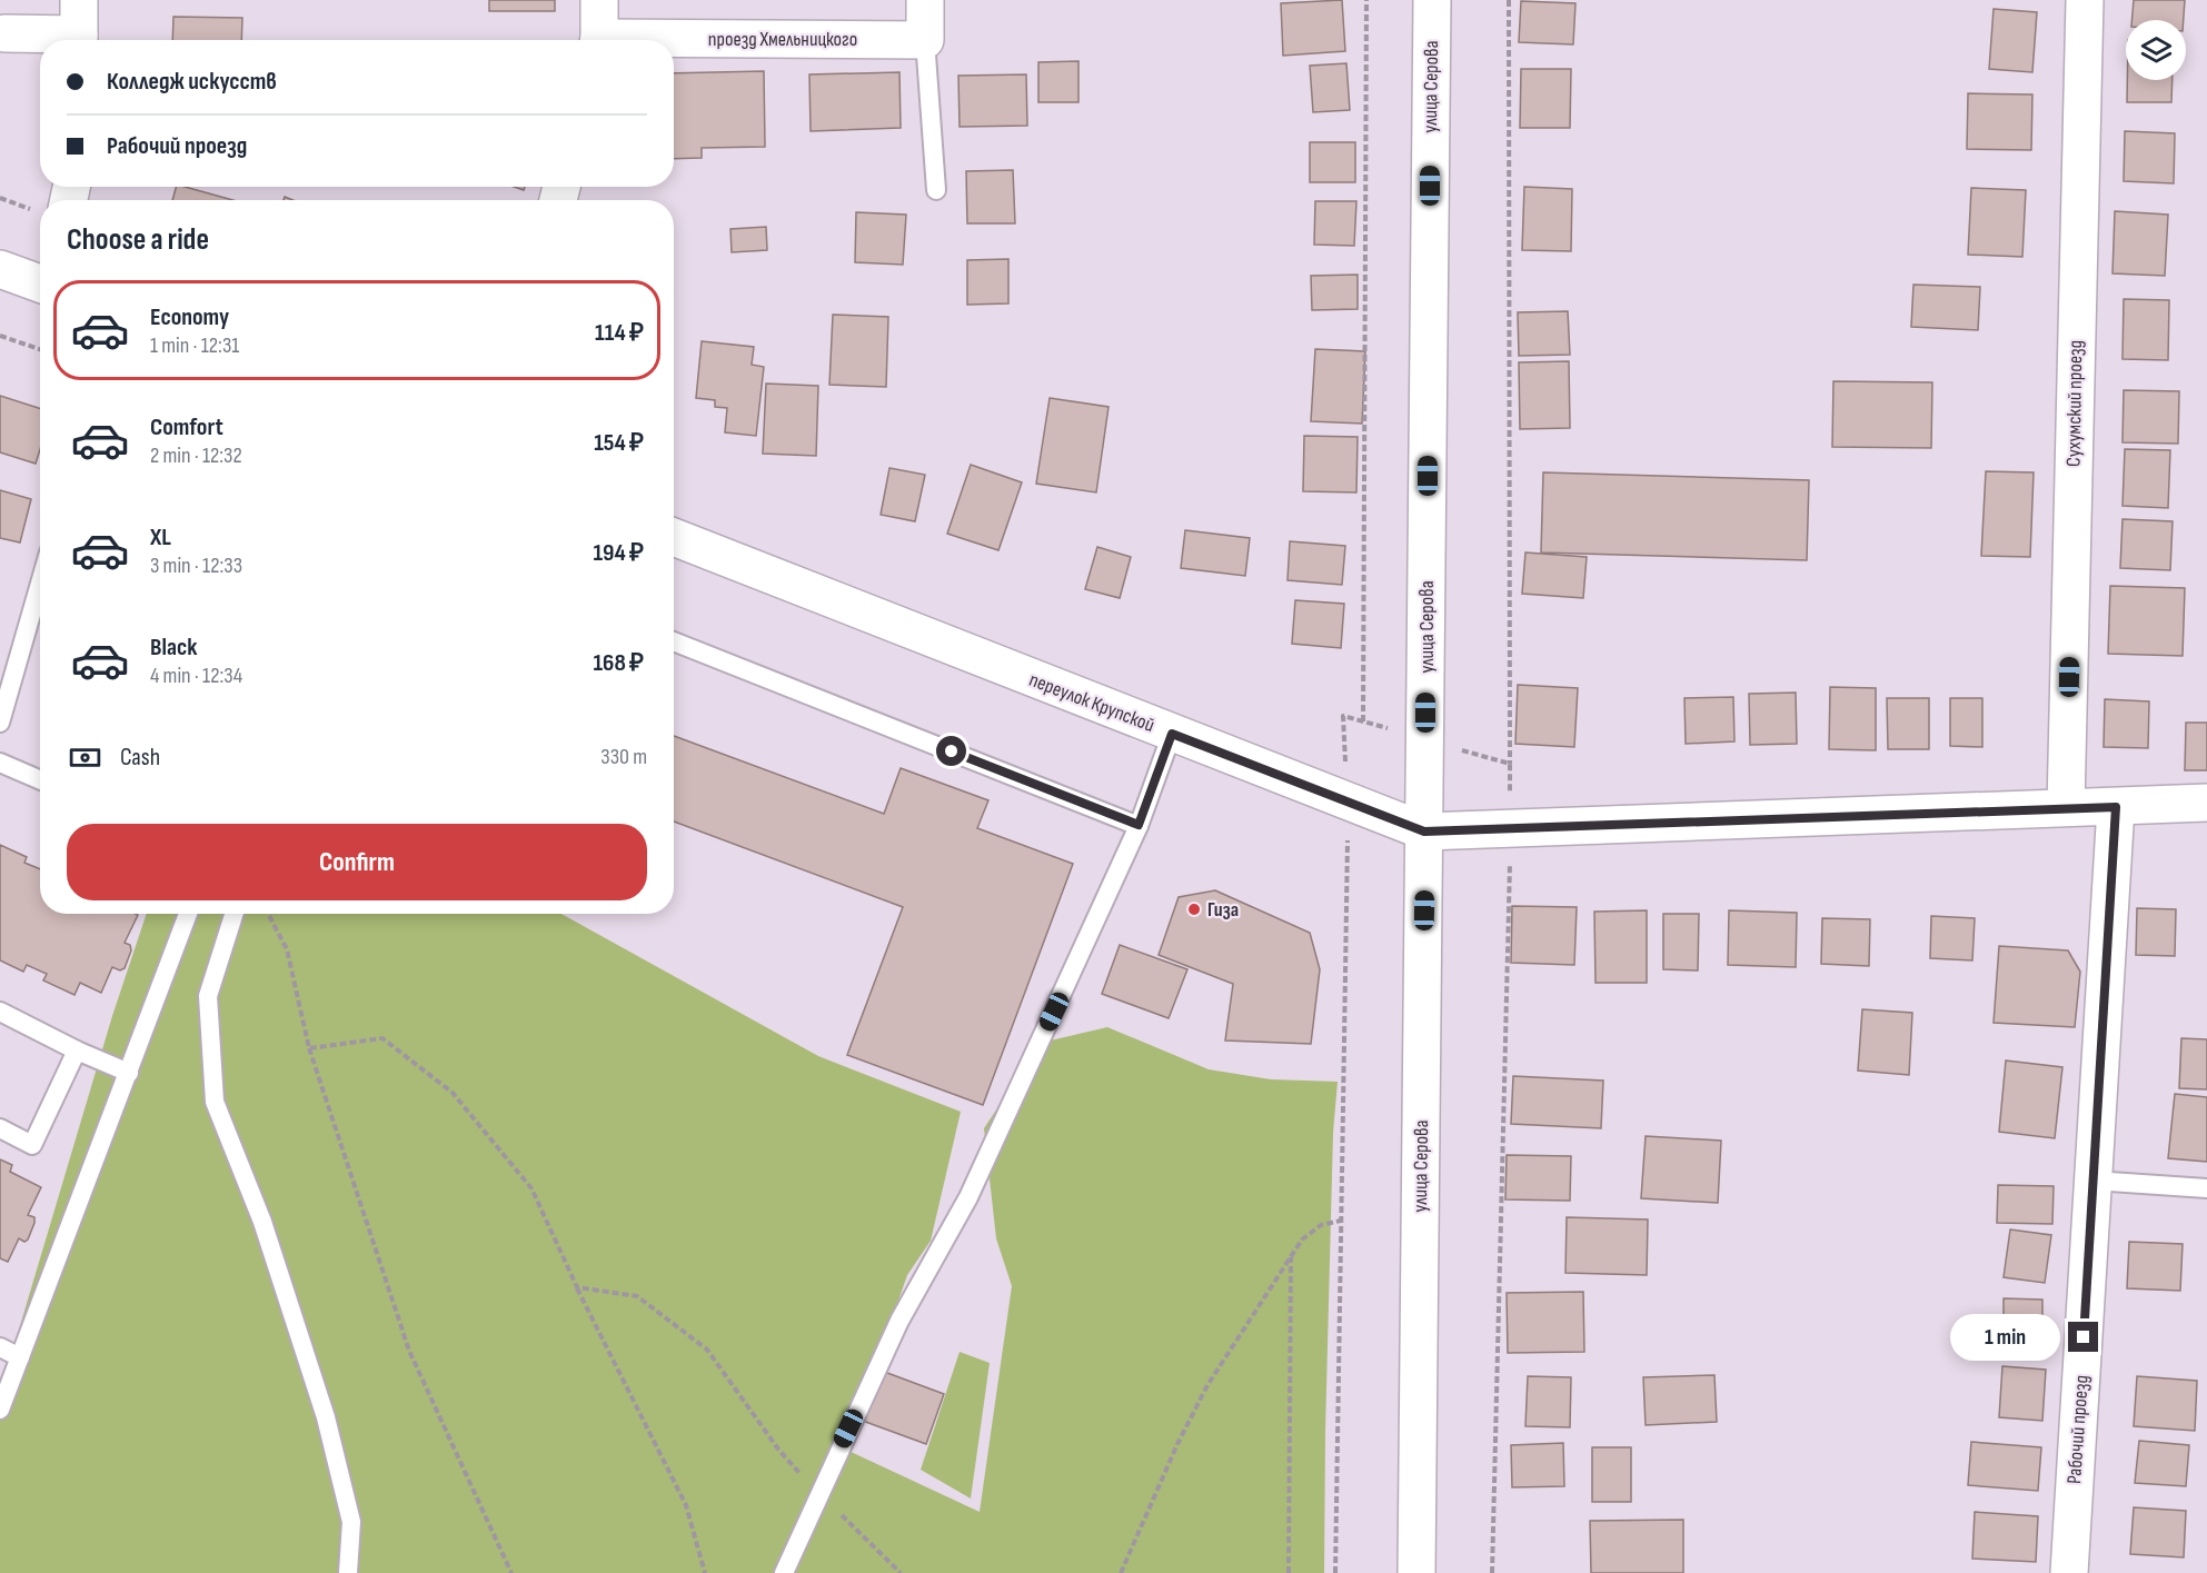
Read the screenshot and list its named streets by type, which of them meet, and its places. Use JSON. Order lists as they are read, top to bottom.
{
  "streets": {
    "street": [
      "проезд Хмельницкого",
      "улица Серова",
      "Сухумский проезд",
      "переулок Крупской",
      "Рабочий проезд"
    ]
  },
  "crossings": [
    ["улица Серова", "переулок Крупской"],
    ["Сухумский проезд", "переулок Крупской"],
    ["переулок Крупской", "Рабочий проезд"]
  ],
  "places": ["Гиза"],
  "page": {
    "banner": ["Колледж искусств", "Рабочий проезд"],
    "heading": "Choose a ride",
    "list": [
      {
        "name": "Economy",
        "note": "1 min · 12:31",
        "value": "114 ₽"
      },
      {
        "name": "Comfort",
        "note": "2 min · 12:32",
        "value": "154 ₽"
      },
      {
        "name": "XL",
        "note": "3 min · 12:33",
        "value": "194 ₽"
      },
      {
        "name": "Black",
        "note": "4 min · 12:34",
        "value": "168 ₽"
      }
    ],
    "pay": ["Cash", "330 m"],
    "buttons": "Confirm",
    "bubble": "1 min"
  }
}
